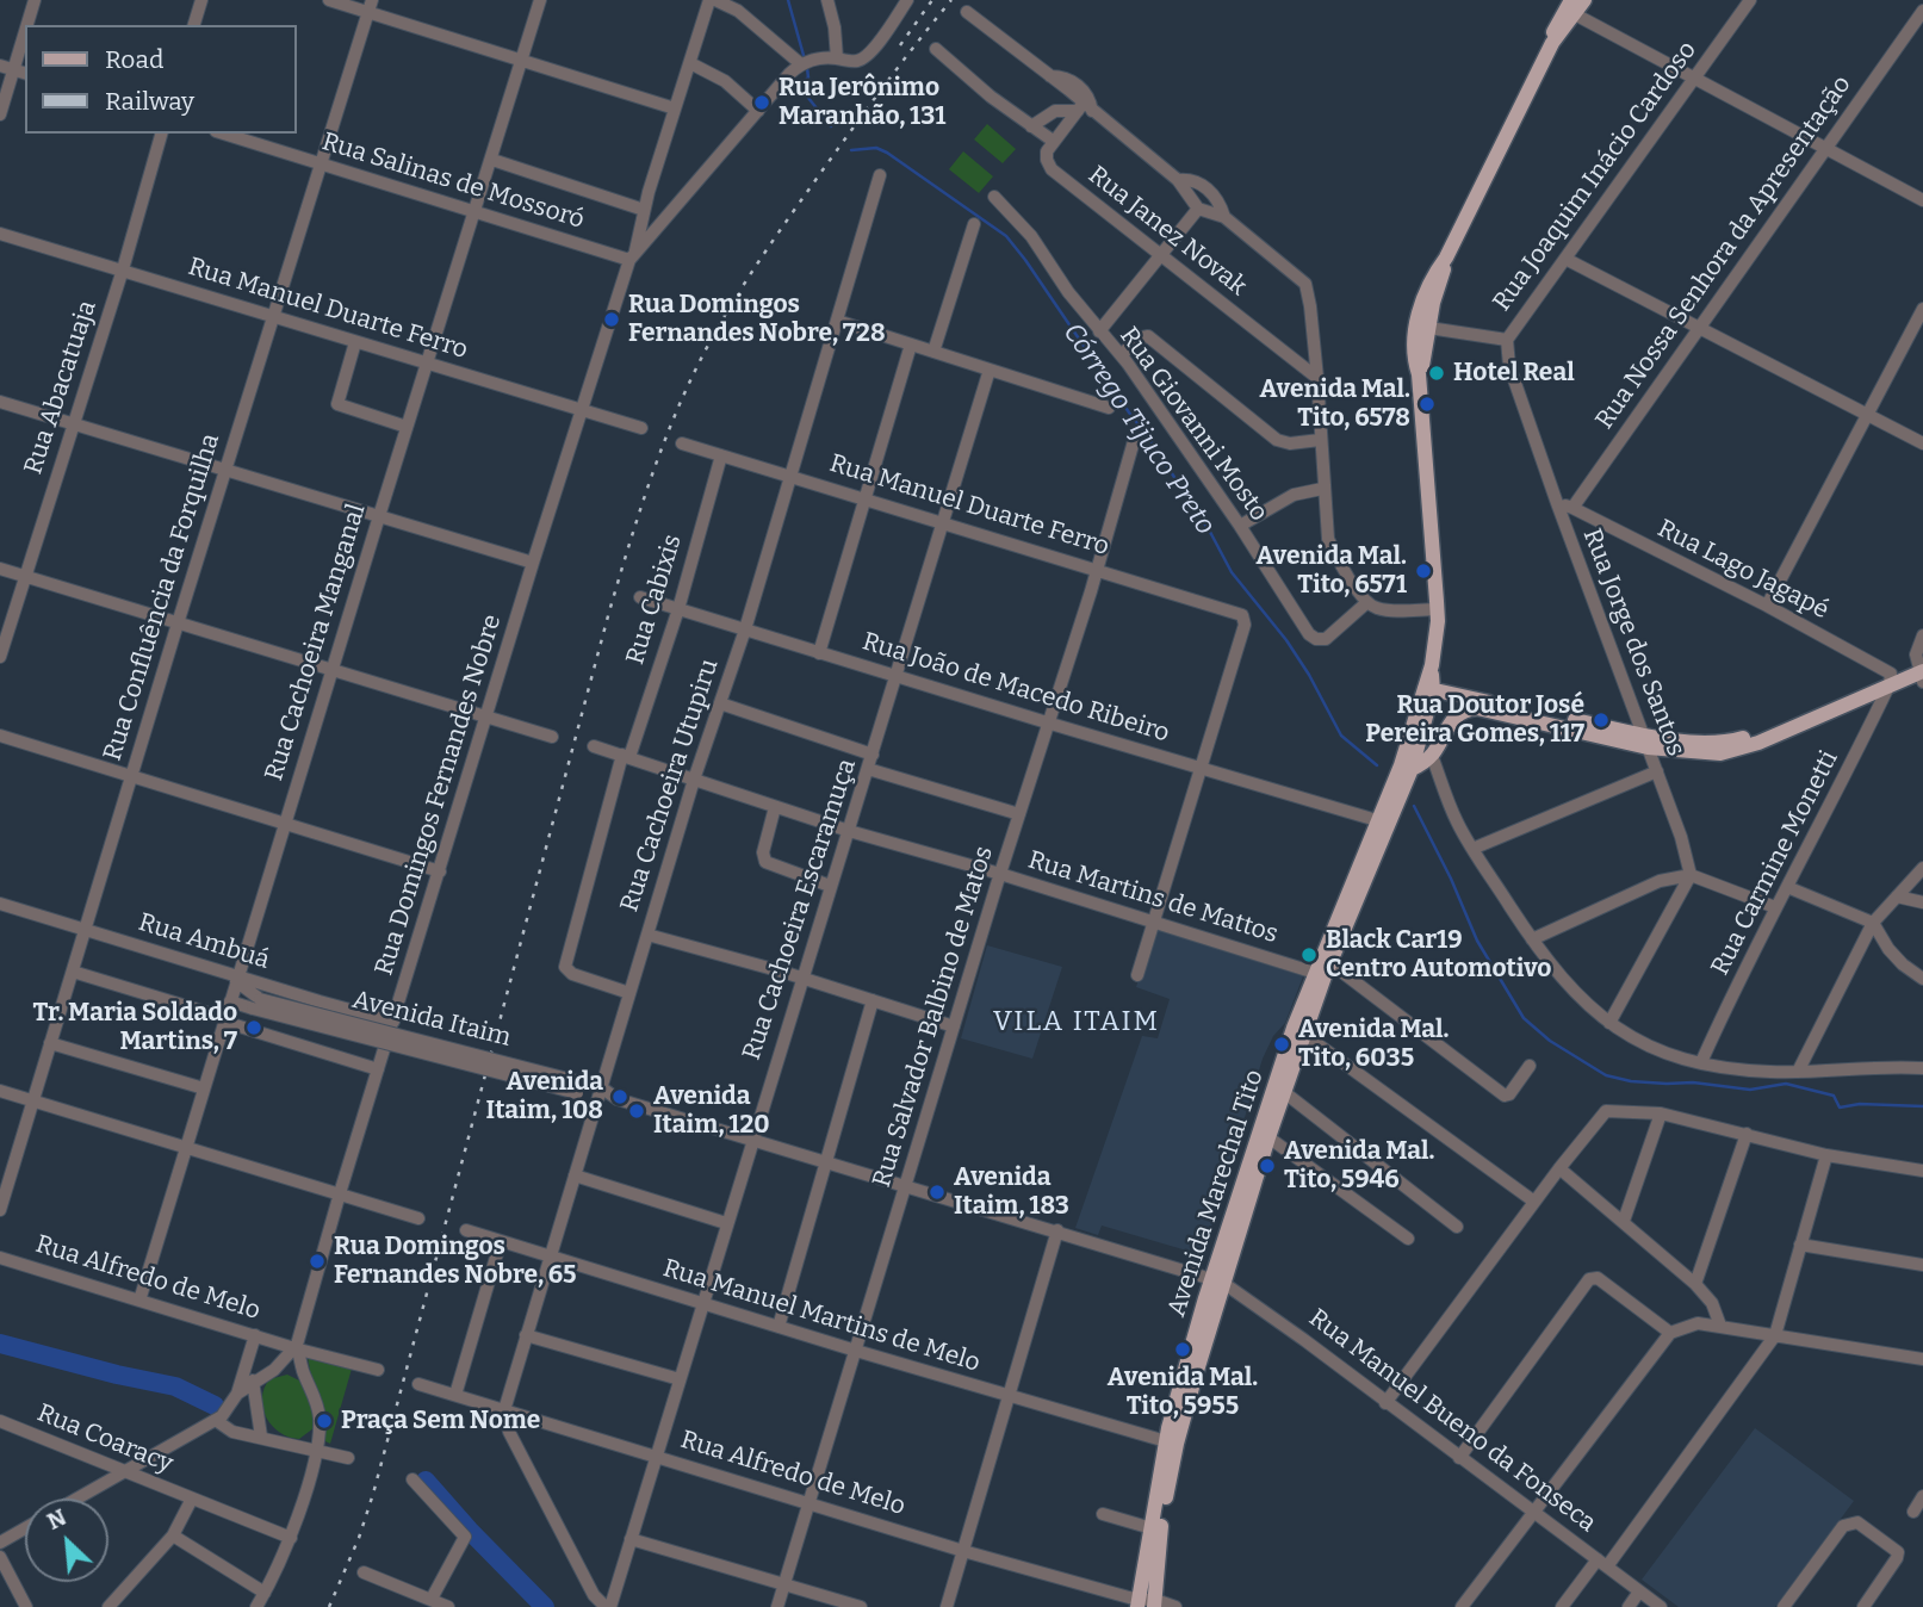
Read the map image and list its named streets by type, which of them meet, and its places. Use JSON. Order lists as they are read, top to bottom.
{
  "streets": {
    "main road": ["Avenida Marechal Tito"],
    "street": [
      "Rua Joaquim Inácio Cardoso",
      "Rua Salinas de Mossoró",
      "Rua Janez Novak",
      "Rua Nossa Senhora da Apresentação",
      "Rua Manuel Duarte Ferro",
      "Rua Abacatuaja",
      "Rua Giovanni Mosto",
      "Rua Lago Jagapé",
      "Rua Confluência da Forquilha",
      "Rua Cabixis",
      "Rua Cachoeira Manganal",
      "Rua Jorge dos Santos",
      "Rua João de Macedo Ribeiro",
      "Rua Cachoeira Utupiru",
      "Rua Domingos Fernandes Nobre",
      "Rua Carmine Monetti",
      "Rua Martins de Mattos",
      "Rua Cachoeira Escaramuça",
      "Rua Ambuá",
      "Rua Salvador Balbino de Matos",
      "Avenida Itaim",
      "Rua Alfredo de Melo",
      "Rua Manuel Martins de Melo",
      "Rua Manuel Bueno da Fonseca",
      "Rua Coaracy"
    ]
  },
  "crossings": [
    ["Rua Joaquim Inácio Cardoso", "Rua Jorge dos Santos"],
    ["Rua Salinas de Mossoró", "Rua Confluência da Forquilha"],
    ["Rua Salinas de Mossoró", "Rua Cachoeira Manganal"],
    ["Rua Salinas de Mossoró", "Rua Domingos Fernandes Nobre"],
    ["Rua Nossa Senhora da Apresentação", "Rua Lago Jagapé"],
    ["Rua Manuel Duarte Ferro", "Rua Abacatuaja"],
    ["Rua Manuel Duarte Ferro", "Rua Confluência da Forquilha"],
    ["Rua Manuel Duarte Ferro", "Rua Cabixis"],
    ["Rua Manuel Duarte Ferro", "Rua Cachoeira Manganal"],
    ["Rua Manuel Duarte Ferro", "Rua João de Macedo Ribeiro"],
    ["Rua Manuel Duarte Ferro", "Rua Cachoeira Utupiru"],
    ["Rua Manuel Duarte Ferro", "Rua Domingos Fernandes Nobre"],
    ["Rua Manuel Duarte Ferro", "Rua Cachoeira Escaramuça"],
    ["Rua Manuel Duarte Ferro", "Rua Salvador Balbino de Matos"],
    ["Rua Lago Jagapé", "Rua Carmine Monetti"],
    ["Rua Confluência da Forquilha", "Rua Ambuá"],
    ["Rua Cabixis", "Rua João de Macedo Ribeiro"],
    ["Rua Cabixis", "Rua Cachoeira Utupiru"],
    ["Rua Cabixis", "Rua Martins de Mattos"],
    ["Rua Cachoeira Manganal", "Rua Ambuá"],
    ["Rua Cachoeira Manganal", "Avenida Itaim"],
    ["Rua Cachoeira Manganal", "Rua Alfredo de Melo"],
    ["Rua João de Macedo Ribeiro", "Rua Cachoeira Utupiru"],
    ["Rua João de Macedo Ribeiro", "Rua Cachoeira Escaramuça"],
    ["Rua João de Macedo Ribeiro", "Rua Salvador Balbino de Matos"],
    ["Rua João de Macedo Ribeiro", "Avenida Marechal Tito"],
    ["Rua Cachoeira Utupiru", "Rua Martins de Mattos"],
    ["Rua Cachoeira Utupiru", "Avenida Itaim"],
    ["Rua Cachoeira Utupiru", "Rua Alfredo de Melo"],
    ["Rua Cachoeira Utupiru", "Rua Manuel Martins de Melo"],
    ["Rua Domingos Fernandes Nobre", "Rua Ambuá"],
    ["Rua Domingos Fernandes Nobre", "Rua Alfredo de Melo"],
    ["Rua Martins de Mattos", "Rua Cachoeira Escaramuça"],
    ["Rua Martins de Mattos", "Rua Salvador Balbino de Matos"],
    ["Rua Martins de Mattos", "Avenida Marechal Tito"],
    ["Rua Cachoeira Escaramuça", "Avenida Itaim"],
    ["Rua Cachoeira Escaramuça", "Rua Alfredo de Melo"],
    ["Rua Cachoeira Escaramuça", "Rua Manuel Martins de Melo"],
    ["Rua Ambuá", "Avenida Itaim"],
    ["Rua Salvador Balbino de Matos", "Avenida Itaim"],
    ["Rua Salvador Balbino de Matos", "Rua Alfredo de Melo"],
    ["Rua Salvador Balbino de Matos", "Rua Manuel Martins de Melo"],
    ["Avenida Itaim", "Avenida Marechal Tito"],
    ["Avenida Itaim", "Rua Manuel Bueno da Fonseca"],
    ["Avenida Marechal Tito", "Rua Alfredo de Melo"],
    ["Avenida Marechal Tito", "Rua Manuel Martins de Melo"],
    ["Avenida Marechal Tito", "Rua Manuel Bueno da Fonseca"]
  ],
  "districts": ["VILA ITAIM"],
  "water": ["Córrego Tijuco Preto"],
  "places": [
    "Rua Jerônimo Maranhão, 131",
    "Rua Domingos Fernandes Nobre, 728",
    "Hotel Real",
    "Avenida Mal. Tito, 6578",
    "Avenida Mal. Tito, 6571",
    "Rua Doutor José Pereira Gomes, 117",
    "Black Car19 Centro Automotivo",
    "Tr. Maria Soldado Martins, 7",
    "Avenida Mal. Tito, 6035",
    "Avenida Itaim, 108",
    "Avenida Itaim, 120",
    "Avenida Mal. Tito, 5946",
    "Avenida Itaim, 183",
    "Rua Domingos Fernandes Nobre, 65",
    "Avenida Mal. Tito, 5955",
    "Praça Sem Nome"
  ],
  "legend": ["Road", "Railway"],
  "north": "top left"
}
